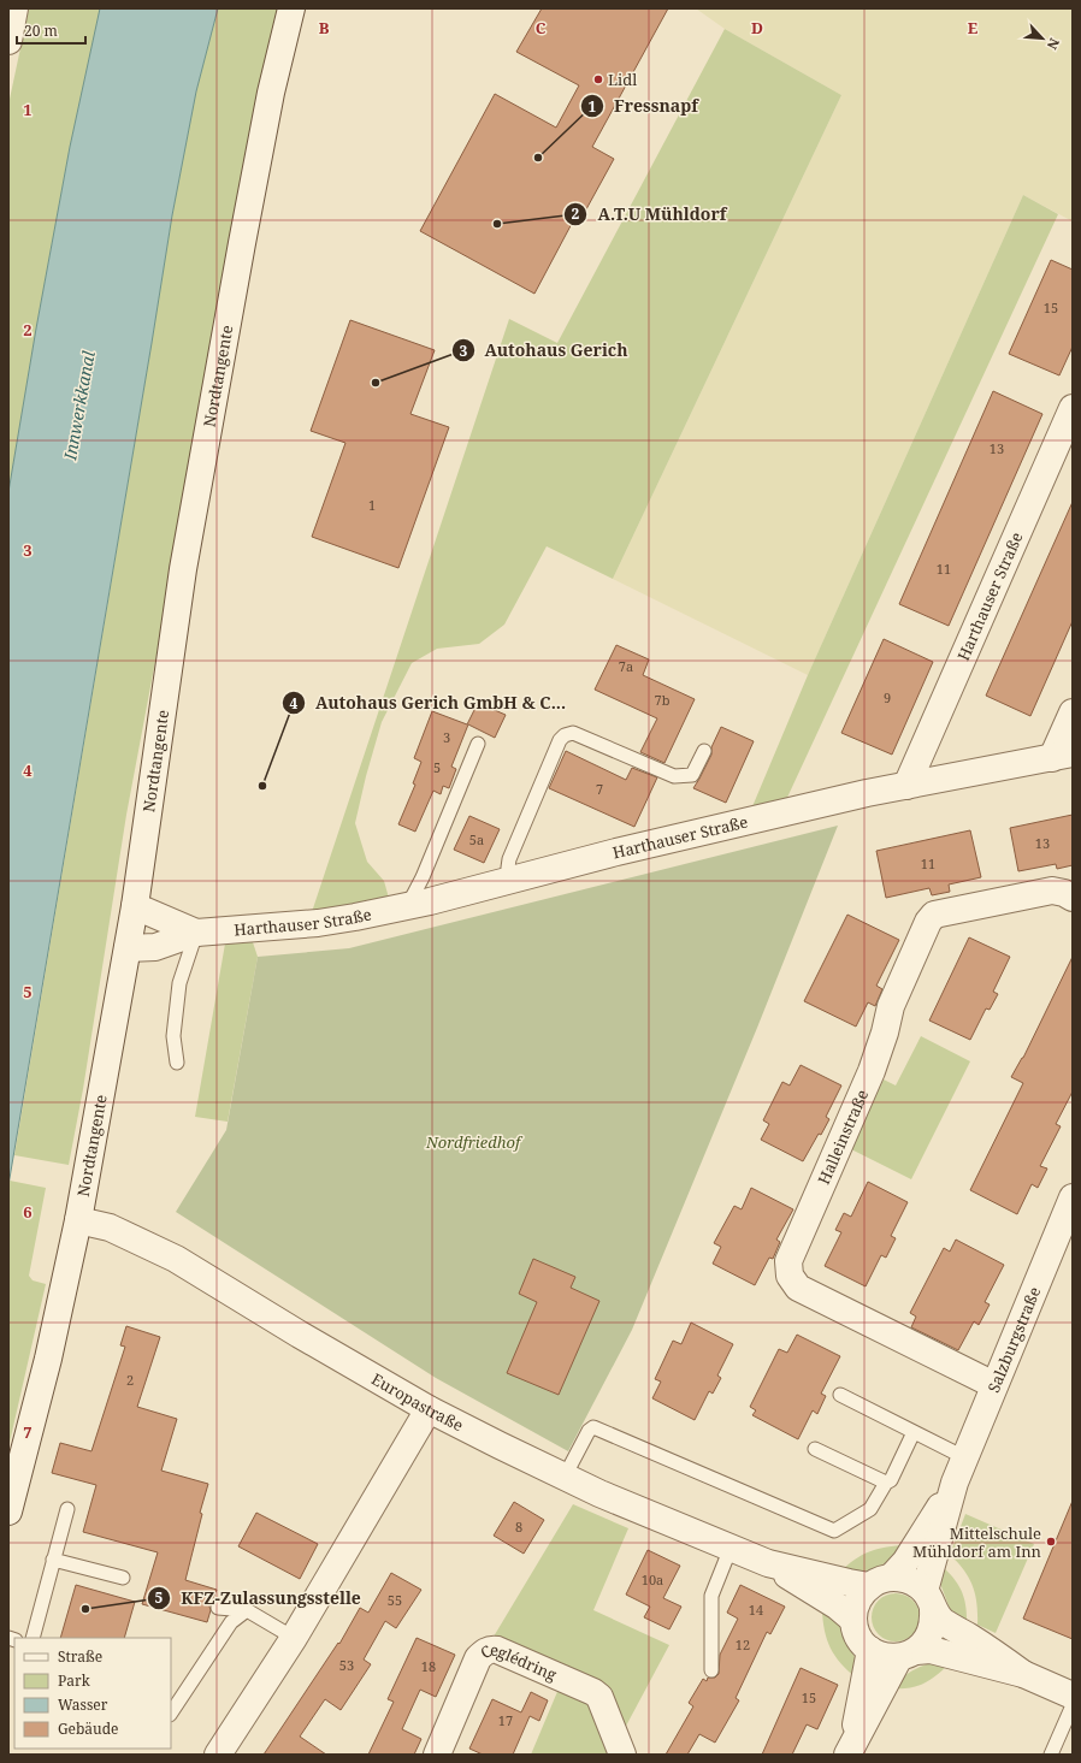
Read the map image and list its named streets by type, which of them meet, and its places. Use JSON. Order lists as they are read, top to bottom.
{
  "streets": {
    "street": [
      "Nordtangente",
      "Harthauser Straße",
      "Halleinstraße",
      "Salzburgstraße",
      "Europastraße",
      "Ceglédring"
    ]
  },
  "crossings": [
    ["Nordtangente", "Harthauser Straße"],
    ["Nordtangente", "Europastraße"],
    ["Halleinstraße", "Salzburgstraße"],
    ["Salzburgstraße", "Europastraße"]
  ],
  "water": ["Innwerkkanal"],
  "parks": ["Nordfriedhof"],
  "places": [
    "Lidl",
    "Fressnapf",
    "A.T.U Mühldorf",
    "Autohaus Gerich",
    "Autohaus Gerich GmbH & C...",
    "Mittelschule Mühldorf am Inn",
    "KFZ-Zulassungsstelle"
  ],
  "house_numbers": [
    "15",
    "13",
    "1",
    "11",
    "7a",
    "9",
    "7b",
    "3",
    "5",
    "7",
    "5a",
    "13",
    "11",
    "2",
    "8",
    "10a",
    "55",
    "14",
    "12",
    "53",
    "18",
    "15",
    "17"
  ],
  "legend": [
    "Straße",
    "Park",
    "Wasser",
    "Gebäude"
  ],
  "scale_bar": "20 m",
  "north": "bottom right",
  "grid": {
    "columns": [
      "B",
      "C",
      "D",
      "E"
    ],
    "rows": [
      "1",
      "2",
      "3",
      "4",
      "5",
      "6",
      "7"
    ]
  }
}
